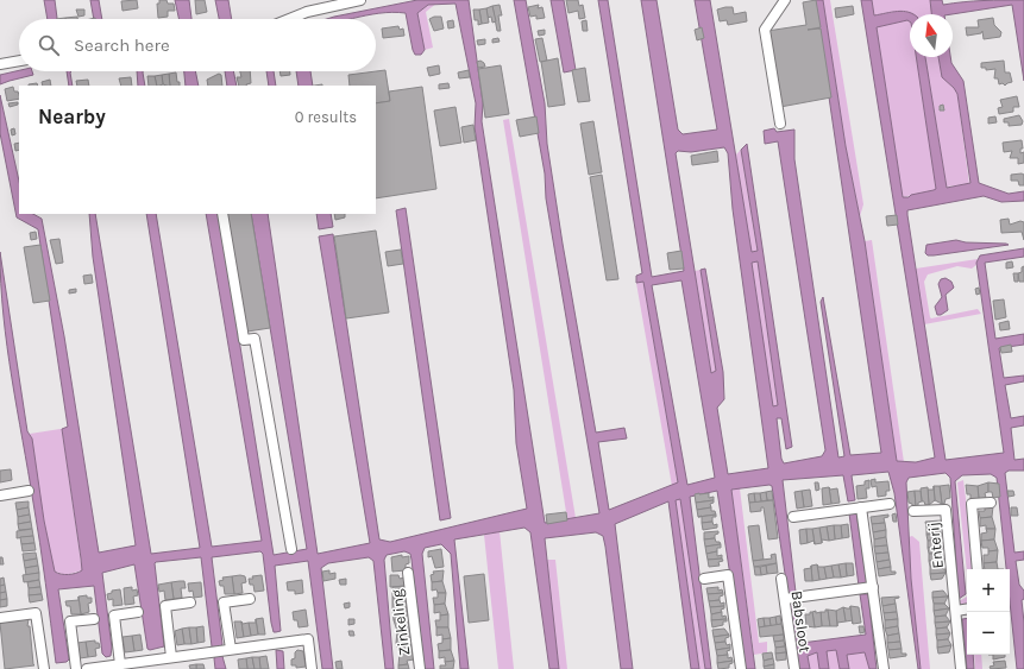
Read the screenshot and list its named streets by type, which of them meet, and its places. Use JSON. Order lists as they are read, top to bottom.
{
  "streets": {
    "street": ["Enterij", "Babsloot", "Zinkeling"]
  },
  "north": "top",
  "page": {
    "search": "Search here",
    "heading": ["Nearby", "0 results"],
    "map_buttons": ["+", "−"]
  }
}
